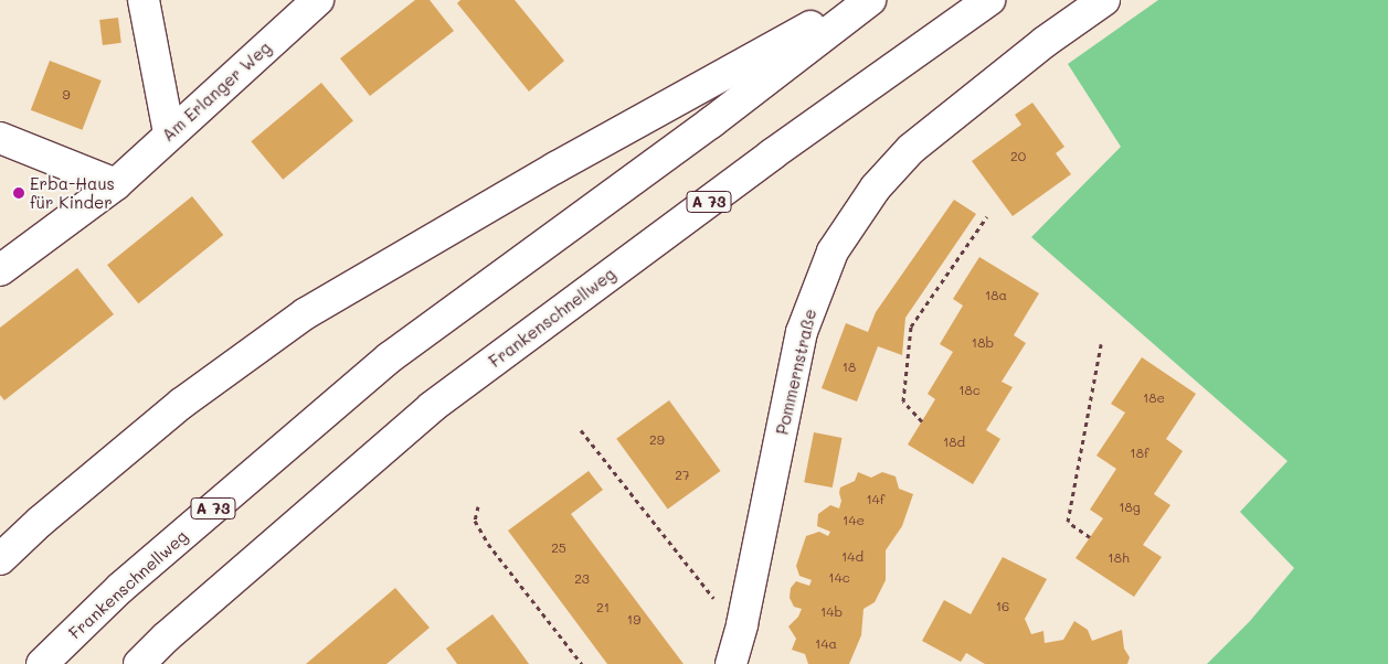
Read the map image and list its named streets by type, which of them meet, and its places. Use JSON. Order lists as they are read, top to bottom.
{
  "streets": {
    "main road": [
      "Am Erlanger Weg",
      "A 73",
      "Frankenschnellweg",
      "Pommernstraße"
    ]
  },
  "places": ["Erba-Haus für Kinder"],
  "house_numbers": [
    "9",
    "20",
    "18a",
    "18b",
    "18",
    "18c",
    "18e",
    "29",
    "18d",
    "18f",
    "27",
    "14f",
    "18g",
    "14e",
    "25",
    "14d",
    "18h",
    "14c",
    "23",
    "16",
    "21",
    "14b",
    "19",
    "14a"
  ]
}
